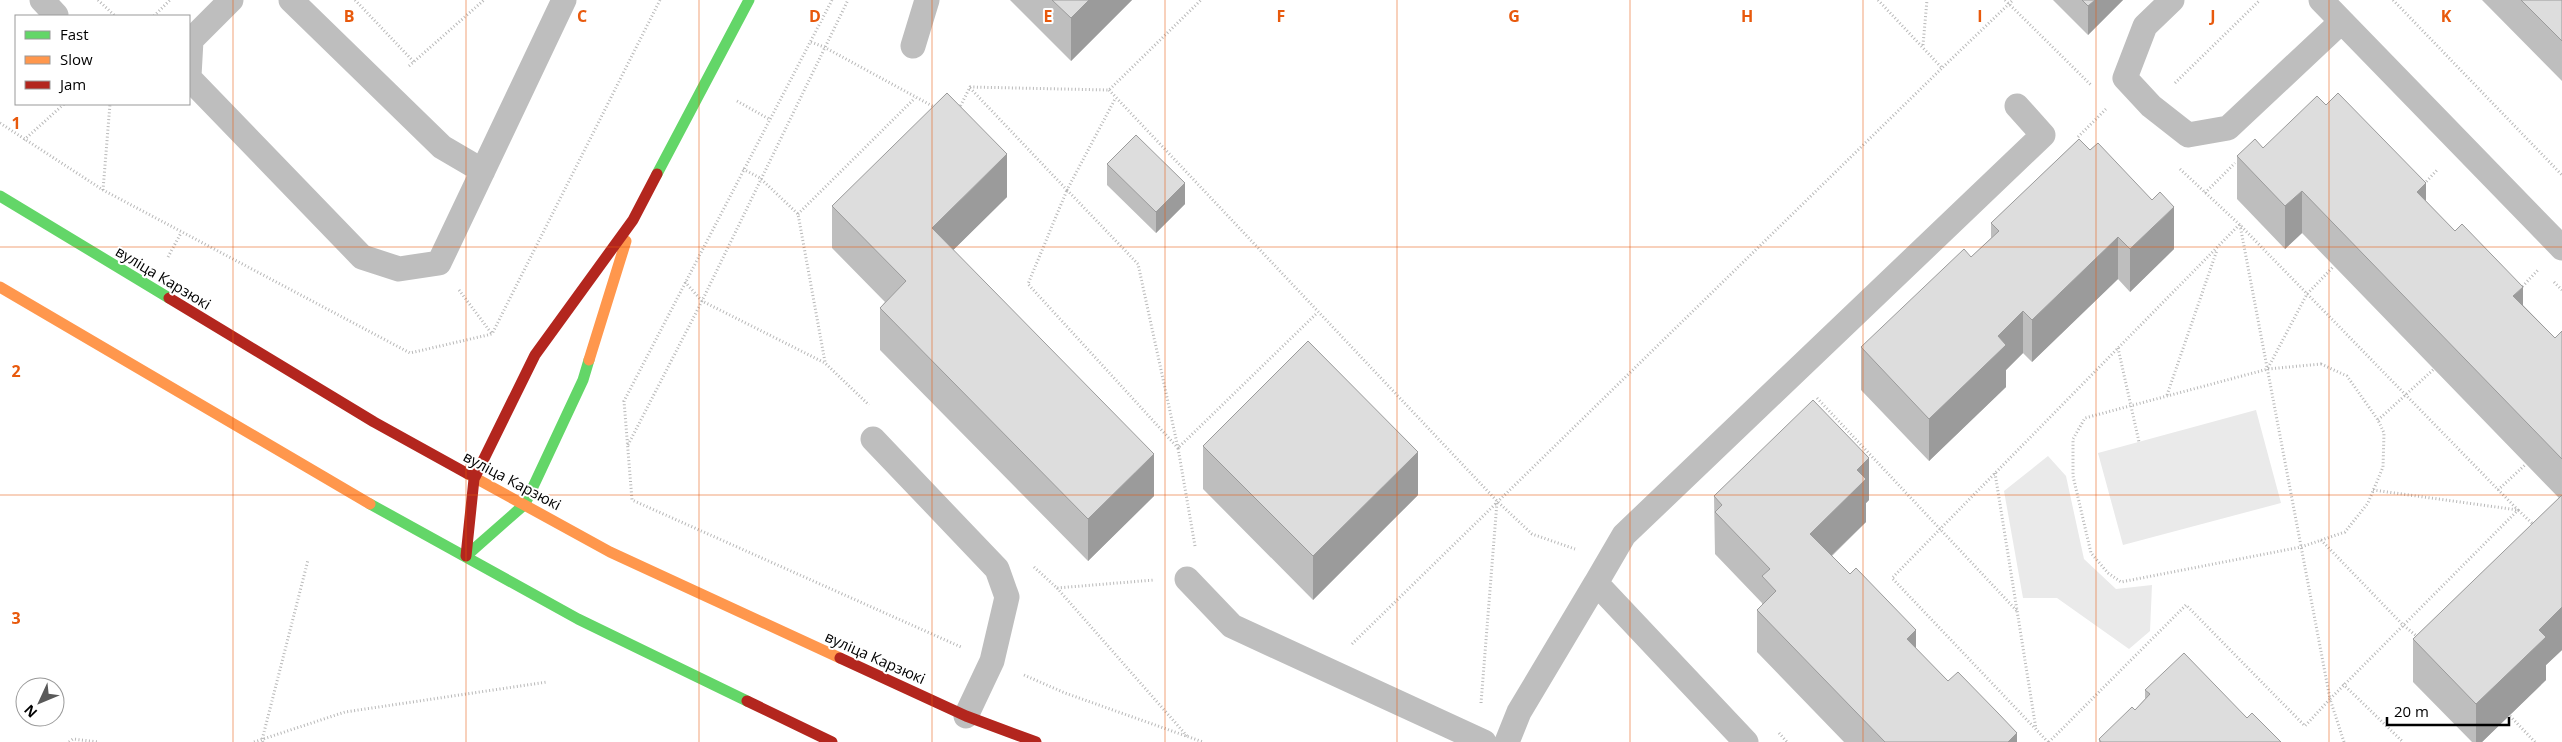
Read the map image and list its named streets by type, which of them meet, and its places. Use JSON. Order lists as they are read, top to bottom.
{
  "streets": {
    "street": ["вуліца Карзюкі"]
  },
  "legend": ["Fast", "Slow", "Jam"],
  "scale_bar": "20 m",
  "north": "bottom left",
  "grid": {
    "columns": [
      "B",
      "C",
      "D",
      "E",
      "F",
      "G",
      "H",
      "I",
      "J",
      "K"
    ],
    "rows": ["1", "2", "3"]
  }
}
